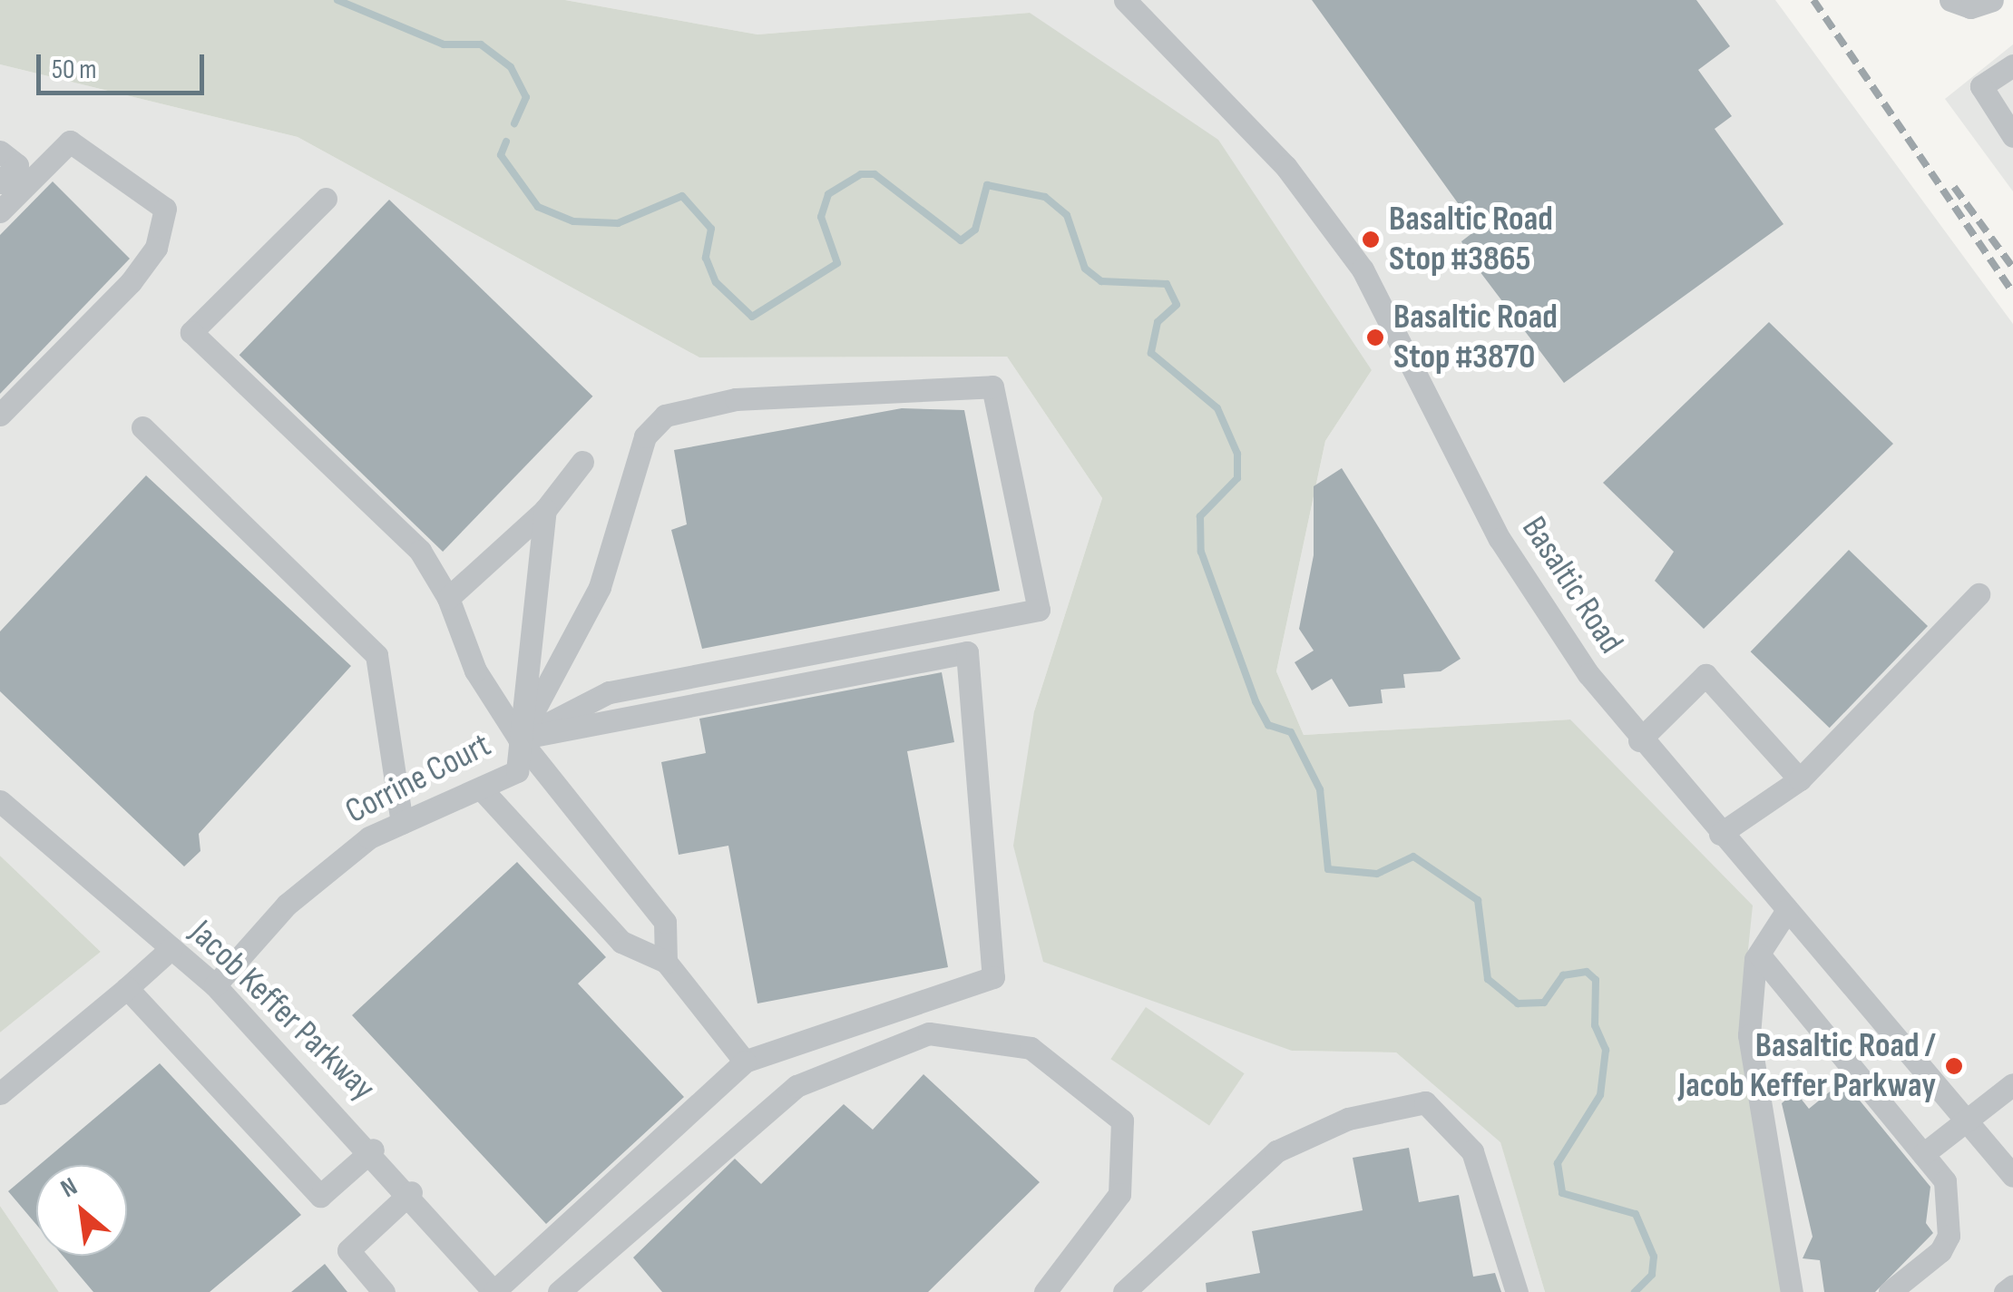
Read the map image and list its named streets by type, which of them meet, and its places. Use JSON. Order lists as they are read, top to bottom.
{
  "streets": {
    "street": ["Basaltic Road", "Corrine Court", "Jacob Keffer Parkway"]
  },
  "crossings": [
    ["Corrine Court", "Jacob Keffer Parkway"]
  ],
  "places": ["Basaltic Road Stop #3865", "Basaltic Road Stop #3870", "Basaltic Road / Jacob Keffer Parkway"],
  "scale_bar": "50 m",
  "north": "top left"
}
